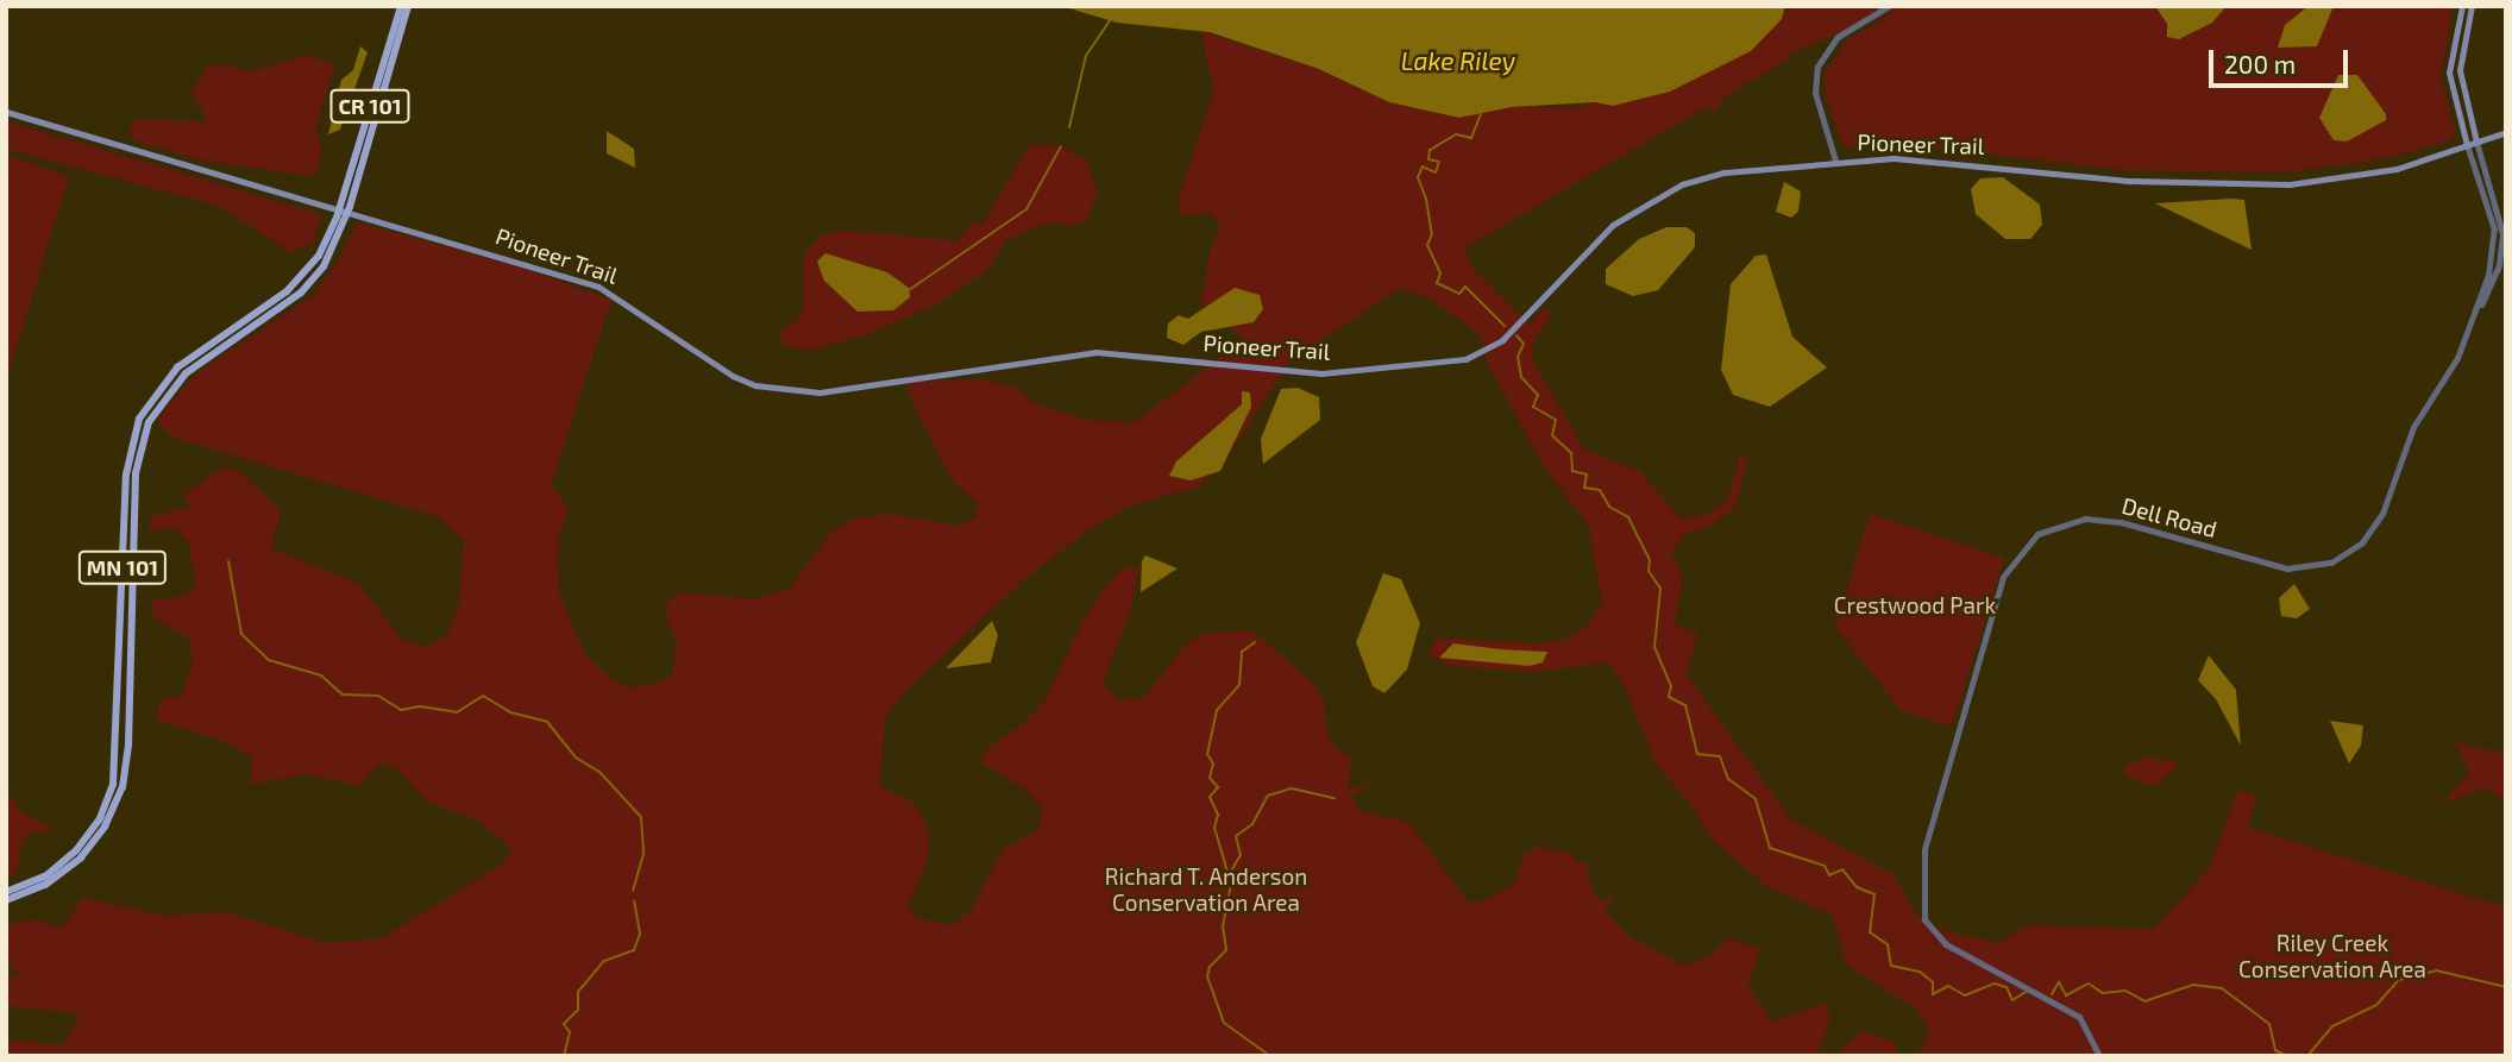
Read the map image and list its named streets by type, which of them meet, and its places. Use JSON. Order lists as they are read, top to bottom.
{
  "streets": {
    "main road": [
      "CR 101",
      "Pioneer Trail",
      "Dell Road",
      "MN 101"
    ]
  },
  "crossings": [
    ["CR 101", "Pioneer Trail"],
    ["CR 101", "MN 101"],
    ["Pioneer Trail", "Dell Road"],
    ["Pioneer Trail", "MN 101"]
  ],
  "water": ["Lake Riley"],
  "parks": ["Crestwood Park", "Richard T. Anderson Conservation Area", "Riley Creek Conservation Area"],
  "scale_bar": "200 m"
}
